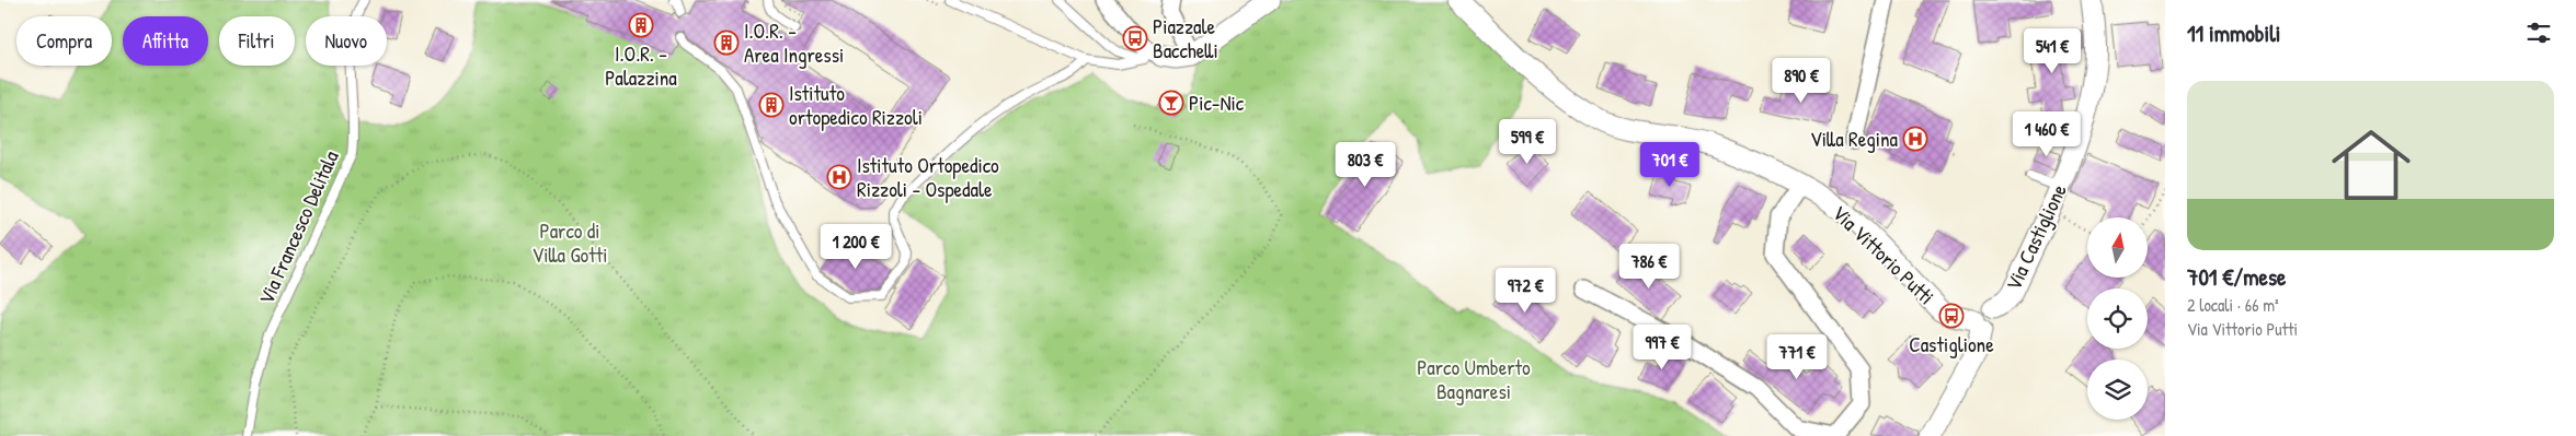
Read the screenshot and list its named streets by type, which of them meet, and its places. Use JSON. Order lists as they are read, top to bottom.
{
  "streets": {
    "street": ["Via Castiglione", "Via Vittorio Putti"],
    "lane": ["Via Francesco Delitala"]
  },
  "crossings": [
    ["Via Castiglione", "Via Vittorio Putti"]
  ],
  "parks": ["Parco di Villa Gotti", "Parco Umberto Bagnaresi"],
  "places": {
    "building": ["I.O.R. - Palazzina", "I.O.R. - Area Ingressi", "Istituto ortopedico Rizzoli"],
    "bus stop": ["Piazzale Bacchelli", "Castiglione"],
    "bar": ["Pic-Nic"],
    "hospital": ["Villa Regina", "Istituto Ortopedico Rizzoli - Ospedale"]
  },
  "north": "top",
  "page": {
    "heading": "11 immobili",
    "chip": [
      "Compra",
      "Affitta",
      "Filtri",
      "Nuovo"
    ],
    "price": [
      "541 €",
      "890 €",
      "1 460 €",
      "599 €",
      "803 €",
      "701 €",
      "1 200 €",
      "786 €",
      "972 €",
      "997 €",
      "771 €"
    ],
    "list": [
      {
        "name": "701 €/mese",
        "note": "2 locali · 66 m² · Via Vittorio Putti"
      }
    ]
  }
}
